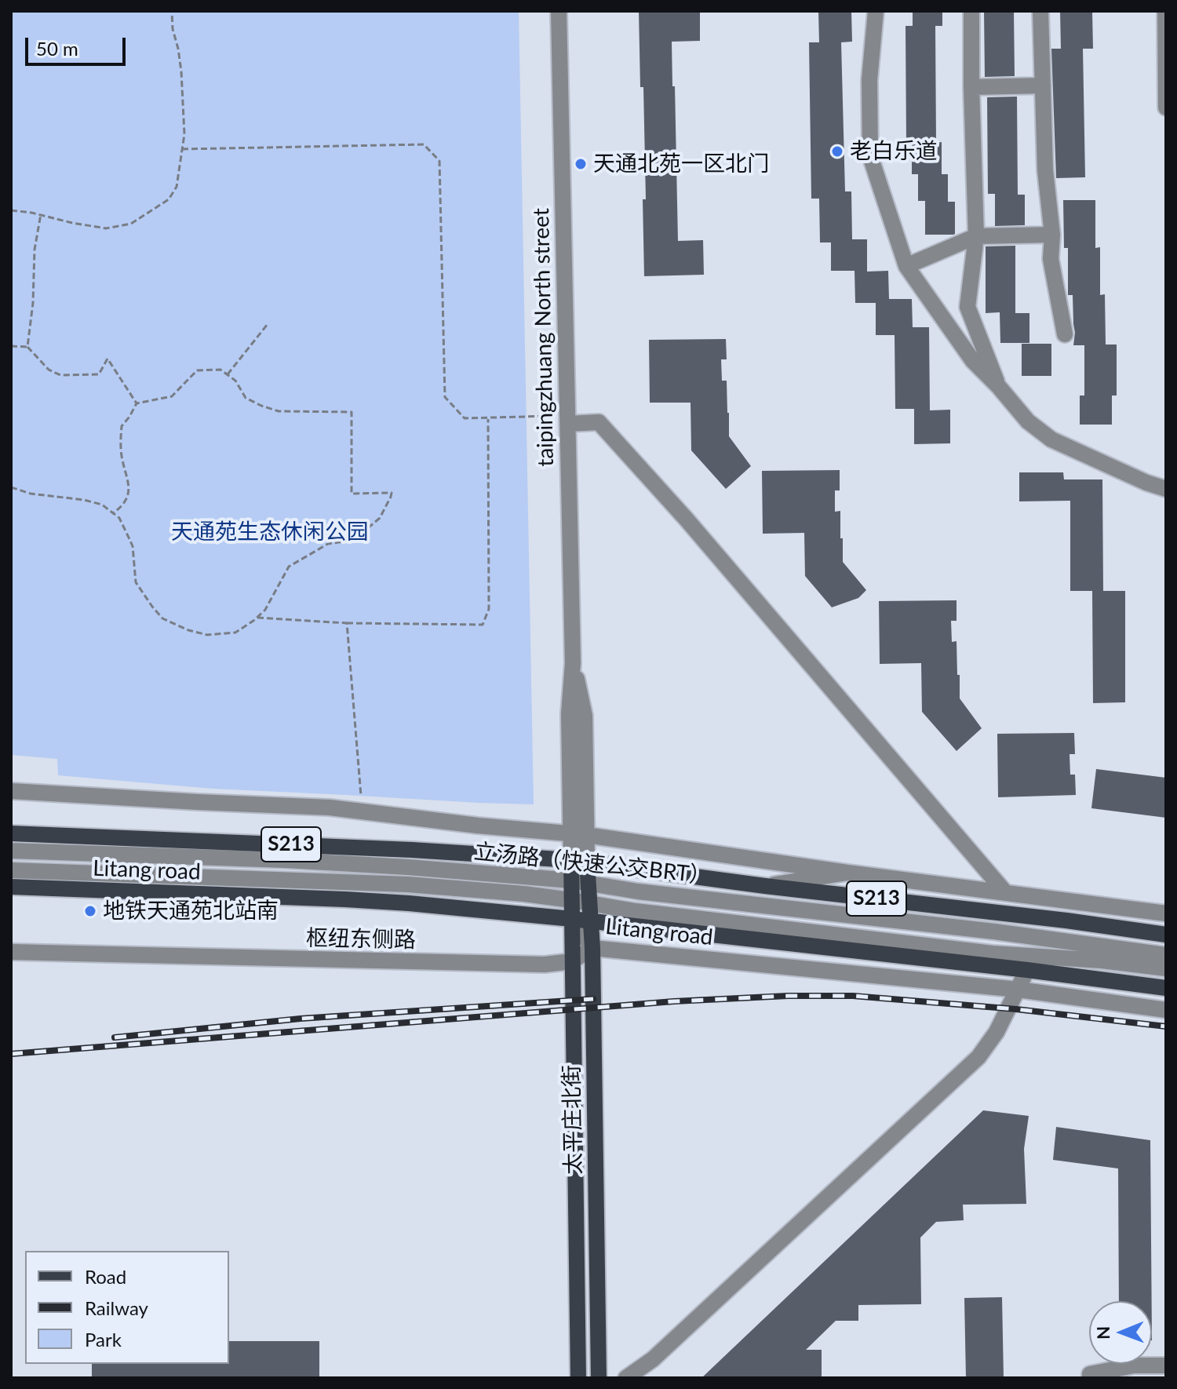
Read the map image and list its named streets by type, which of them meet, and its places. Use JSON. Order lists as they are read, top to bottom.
{
  "streets": {
    "main road": [
      "taipingzhuang North street",
      "S213",
      "Litang road",
      "太平庄北街"
    ],
    "street": ["立汤路（快速公交BRT）", "枢纽东侧路"]
  },
  "crossings": [
    ["taipingzhuang North street", "立汤路（快速公交BRT）"],
    ["taipingzhuang North street", "Litang road"],
    ["taipingzhuang North street", "太平庄北街"],
    ["立汤路（快速公交BRT）", "太平庄北街"],
    ["Litang road", "枢纽东侧路"],
    ["Litang road", "太平庄北街"],
    ["枢纽东侧路", "太平庄北街"]
  ],
  "parks": ["天通苑生态休闲公园"],
  "places": ["老白乐道", "天通北苑一区北门", "地铁天通苑北站南"],
  "legend": ["Road", "Railway", "Park"],
  "scale_bar": "50 m",
  "north": "left"
}
